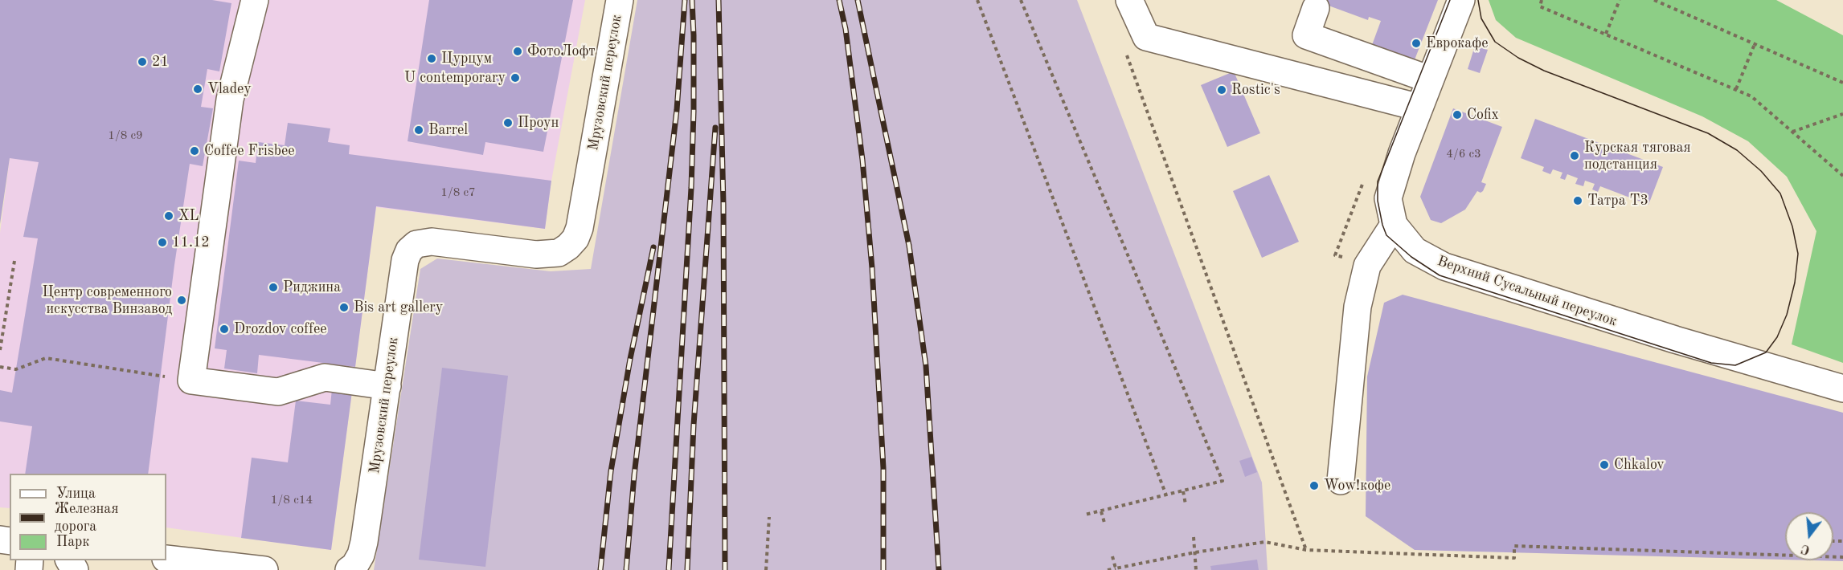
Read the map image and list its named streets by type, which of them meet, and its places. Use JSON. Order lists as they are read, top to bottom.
{
  "streets": {
    "street": ["Мрузовский переулок", "Верхний Сусальный переулок"]
  },
  "places": [
    "Еврокафе",
    "ФотоЛофт",
    "Цурцум",
    "21",
    "U contemporary",
    "Vladey",
    "Rostic's",
    "Cofix",
    "Проун",
    "Barrel",
    "Coffee Frisbee",
    "Курская тяговая подстанция",
    "Татра T3",
    "XL",
    "11.12",
    "Риджина",
    "Центр современного искусства Винзавод",
    "Bis art gallery",
    "Drozdov coffee",
    "Chkalov",
    "Wow!кофе"
  ],
  "house_numbers": [
    "1/8 с9",
    "4/6 с3",
    "1/8 с7",
    "1/8 с14"
  ],
  "legend": ["Улица", "Железная дорога", "Парк"],
  "north": "bottom"
}
